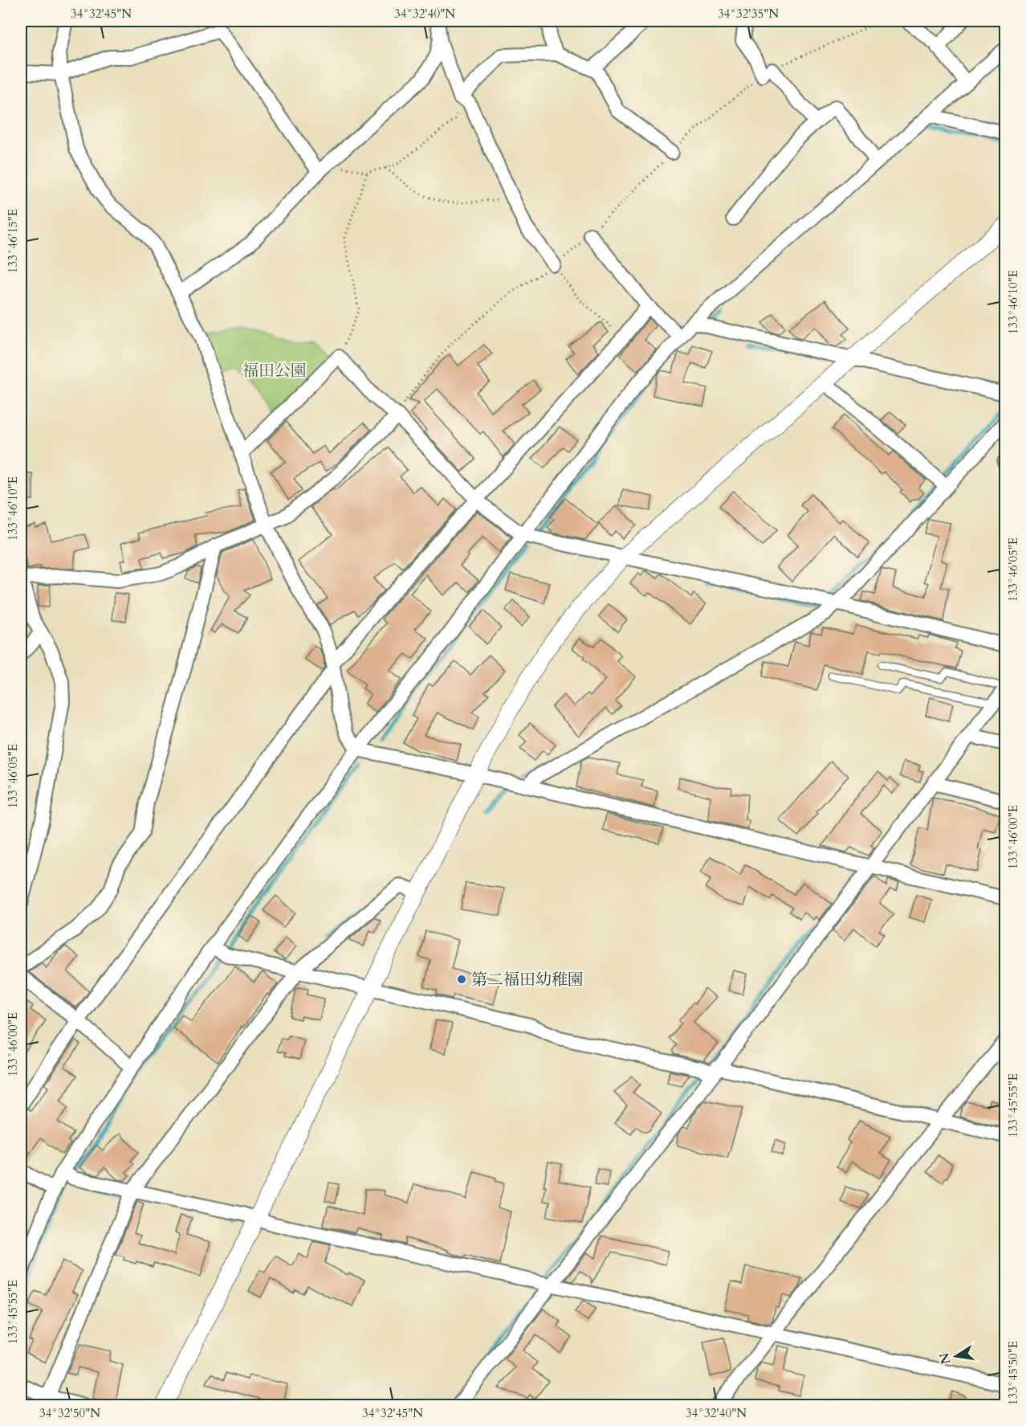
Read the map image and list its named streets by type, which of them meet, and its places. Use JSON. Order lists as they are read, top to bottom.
{
  "parks": ["福田公園"],
  "places": ["第二福田幼稚園"],
  "north": "left",
  "coordinates": [
    "34°32'45\"N",
    "34°32'40\"N",
    "34°32'35\"N",
    "133°46'15\"E",
    "133°46'10\"E",
    "133°46'05\"E",
    "133°46'00\"E",
    "133°45'55\"E",
    "133°45'50\"E",
    "34°32'50\"N"
  ]
}
